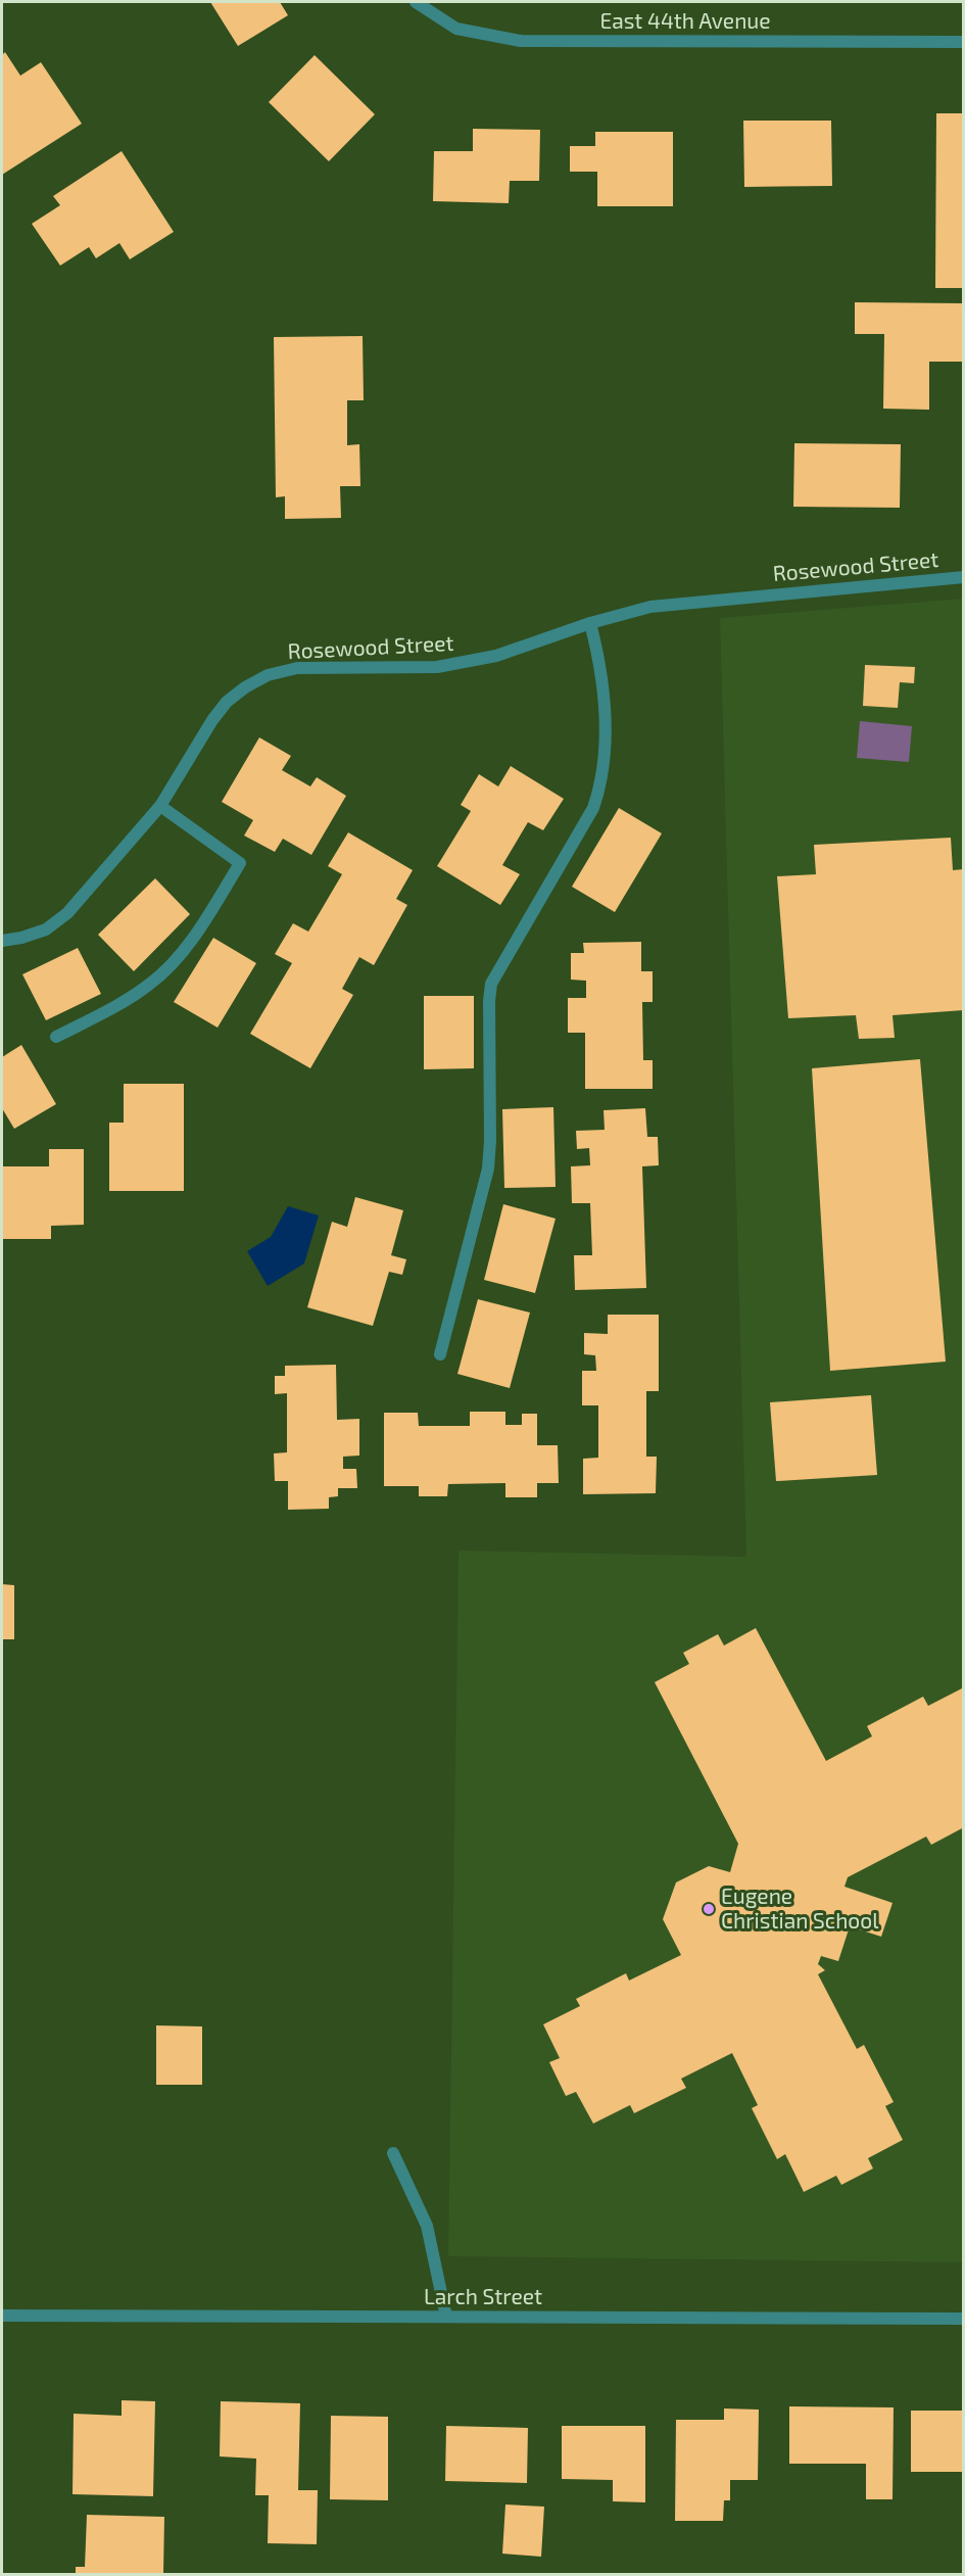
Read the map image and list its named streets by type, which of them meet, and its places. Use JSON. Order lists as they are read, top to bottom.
{
  "streets": {
    "street": ["East 44th Avenue", "Rosewood Street", "Larch Street"]
  },
  "places": ["Eugene Christian School"]
}
